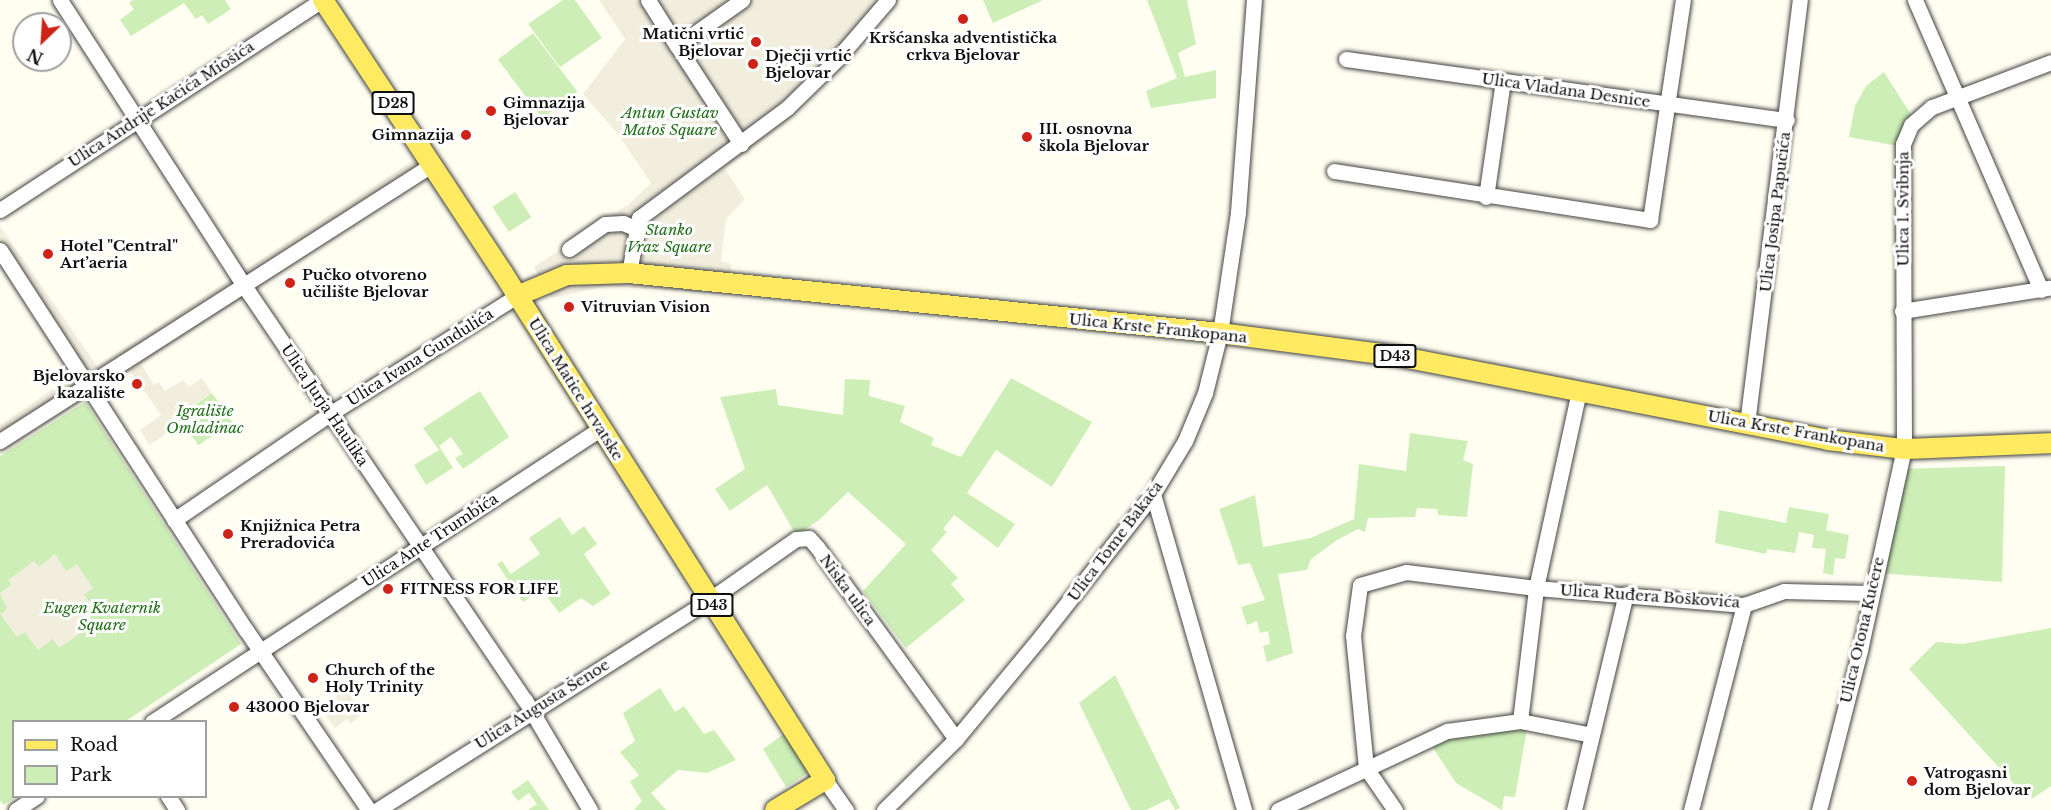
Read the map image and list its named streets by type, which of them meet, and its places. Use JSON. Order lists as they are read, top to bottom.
{
  "streets": {
    "main road": [
      "D28",
      "Ulica Krste Frankopana",
      "D43",
      "Ulica Matice hrvatske"
    ],
    "street": [
      "Ulica Vladana Desnice",
      "Ulica Andrije Kačića Miošića",
      "Ulica 1. Svibnja",
      "Ulica Josipa Papučića",
      "Ulica Ivana Gundulića",
      "Ulica Jurja Haulika",
      "Ulica Ante Trumbića",
      "Ulica Tome Bakača",
      "Niska ulica",
      "Ulica Ruđera Boškovića",
      "Ulica Otona Kučere",
      "Ulica Augusta Šenoe"
    ]
  },
  "crossings": [
    ["Ulica Vladana Desnice", "Ulica Josipa Papučića"],
    ["Ulica Andrije Kačića Miošića", "Ulica Matice hrvatske"],
    ["Ulica Andrije Kačića Miošića", "Ulica Jurja Haulika"],
    ["Ulica 1. Svibnja", "Ulica Krste Frankopana"],
    ["Ulica 1. Svibnja", "Ulica Otona Kučere"],
    ["Ulica Josipa Papučića", "Ulica Krste Frankopana"],
    ["Ulica Krste Frankopana", "D43"],
    ["Ulica Krste Frankopana", "Ulica Tome Bakača"],
    ["Ulica Krste Frankopana", "Ulica Otona Kučere"],
    ["D43", "Ulica Ivana Gundulića"],
    ["D43", "Ulica Matice hrvatske"],
    ["Ulica Ivana Gundulića", "Ulica Matice hrvatske"],
    ["Ulica Ivana Gundulića", "Ulica Jurja Haulika"],
    ["Ulica Matice hrvatske", "Ulica Ante Trumbića"],
    ["Ulica Matice hrvatske", "Niska ulica"],
    ["Ulica Matice hrvatske", "Ulica Augusta Šenoe"],
    ["Ulica Jurja Haulika", "Ulica Ante Trumbića"],
    ["Ulica Jurja Haulika", "Ulica Augusta Šenoe"],
    ["Ulica Tome Bakača", "Niska ulica"],
    ["Niska ulica", "Ulica Augusta Šenoe"],
    ["Ulica Ruđera Boškovića", "Ulica Otona Kučere"]
  ],
  "parks": [
    "Antun Gustav Matoš Square",
    "Stanko Vraz Square",
    "Igralište Omladinac",
    "Eugen Kvaternik Square"
  ],
  "places": [
    "Kršćanska adventistička crkva Bjelovar",
    "Matični vrtić Bjelovar",
    "Dječji vrtić Bjelovar",
    "Gimnazija Bjelovar",
    "Gimnazija",
    "III. osnovna škola Bjelovar",
    "Hotel \"Central\" Art’aeria",
    "Pučko otvoreno učilište Bjelovar",
    "Vitruvian Vision",
    "Bjelovarsko kazalište",
    "Knjižnica Petra Preradovića",
    "FITNESS FOR LIFE",
    "Church of the Holy Trinity",
    "43000 Bjelovar",
    "Vatrogasni dom Bjelovar"
  ],
  "legend": ["Road", "Park"],
  "north": "bottom left"
}
